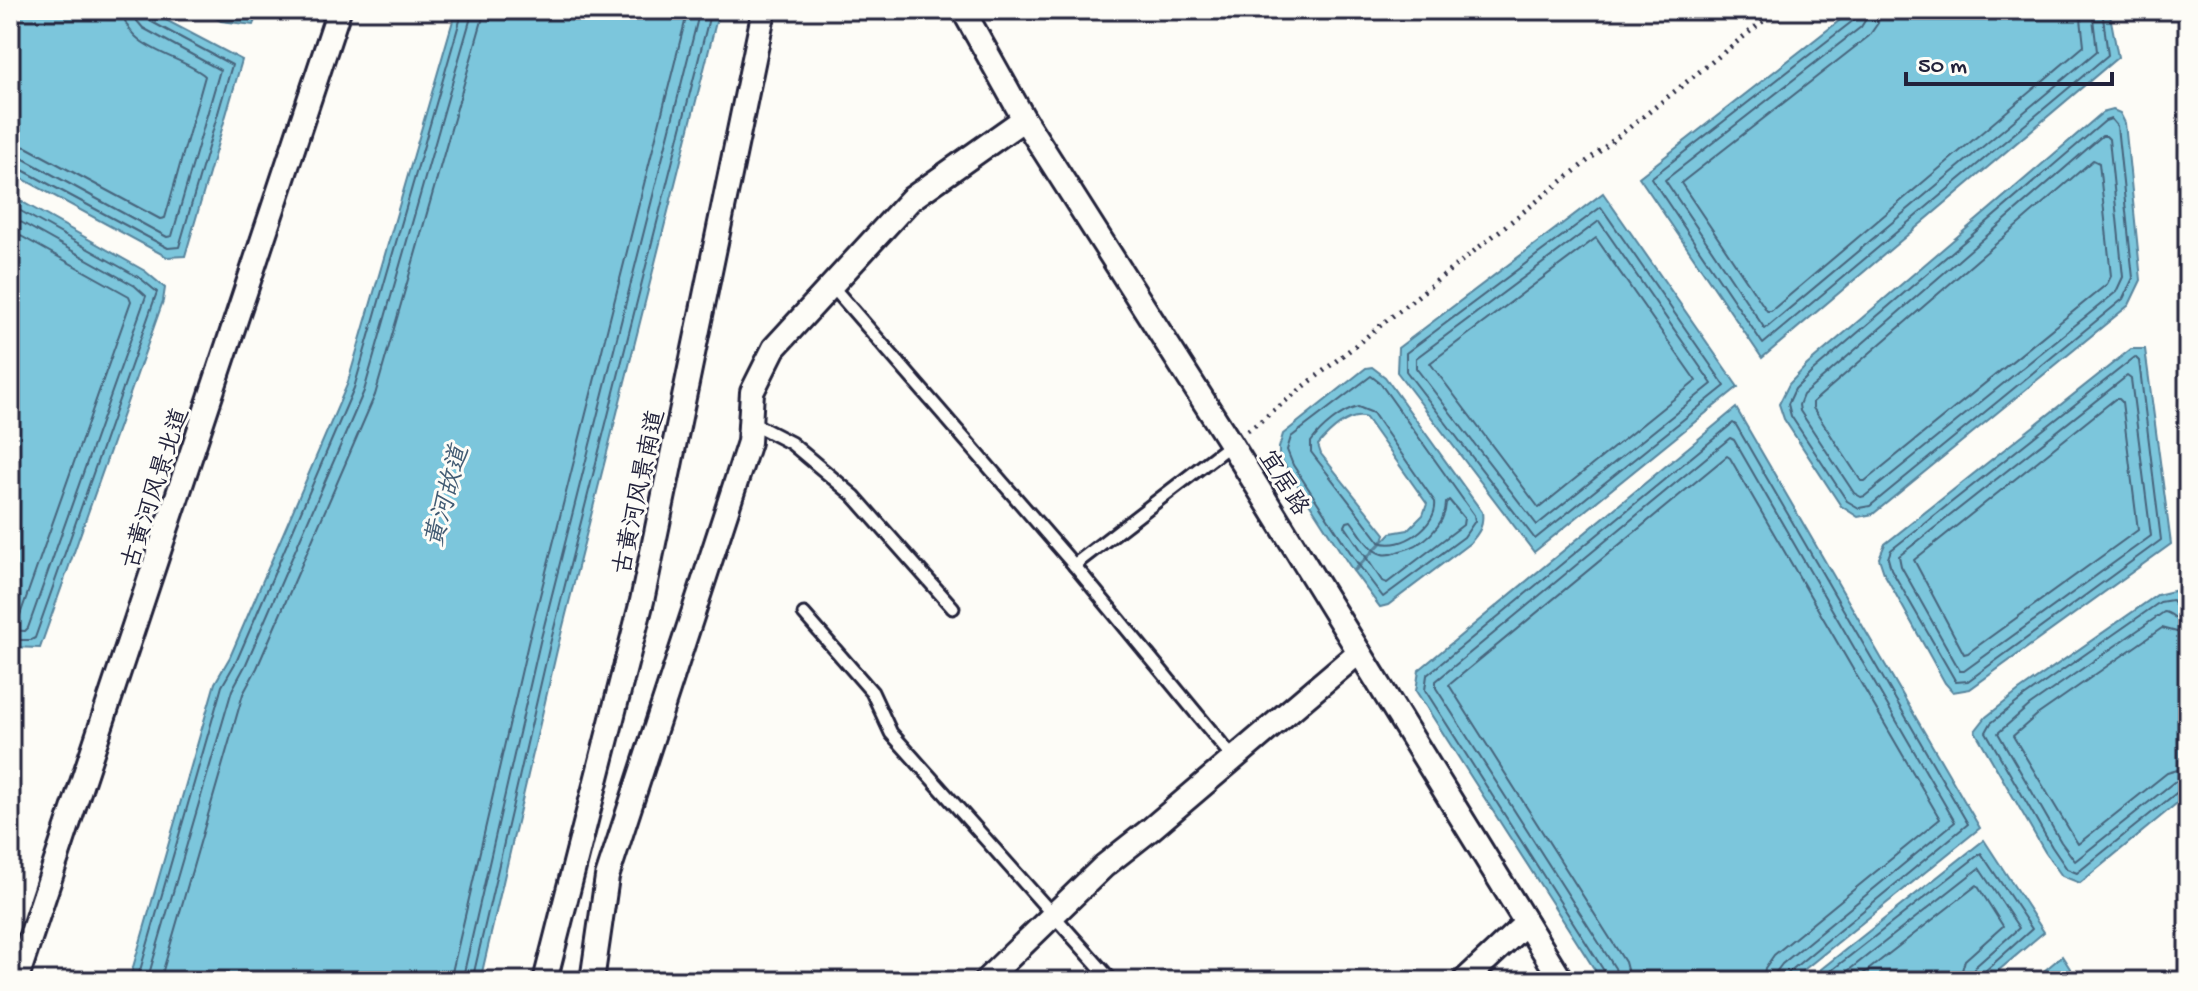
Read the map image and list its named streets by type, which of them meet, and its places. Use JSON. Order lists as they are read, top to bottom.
{
  "streets": {
    "street": ["宜居路", "古黄河风景北道", "古黄河风景南道"]
  },
  "water": ["黄河故道"],
  "scale_bar": "50 m"
}
